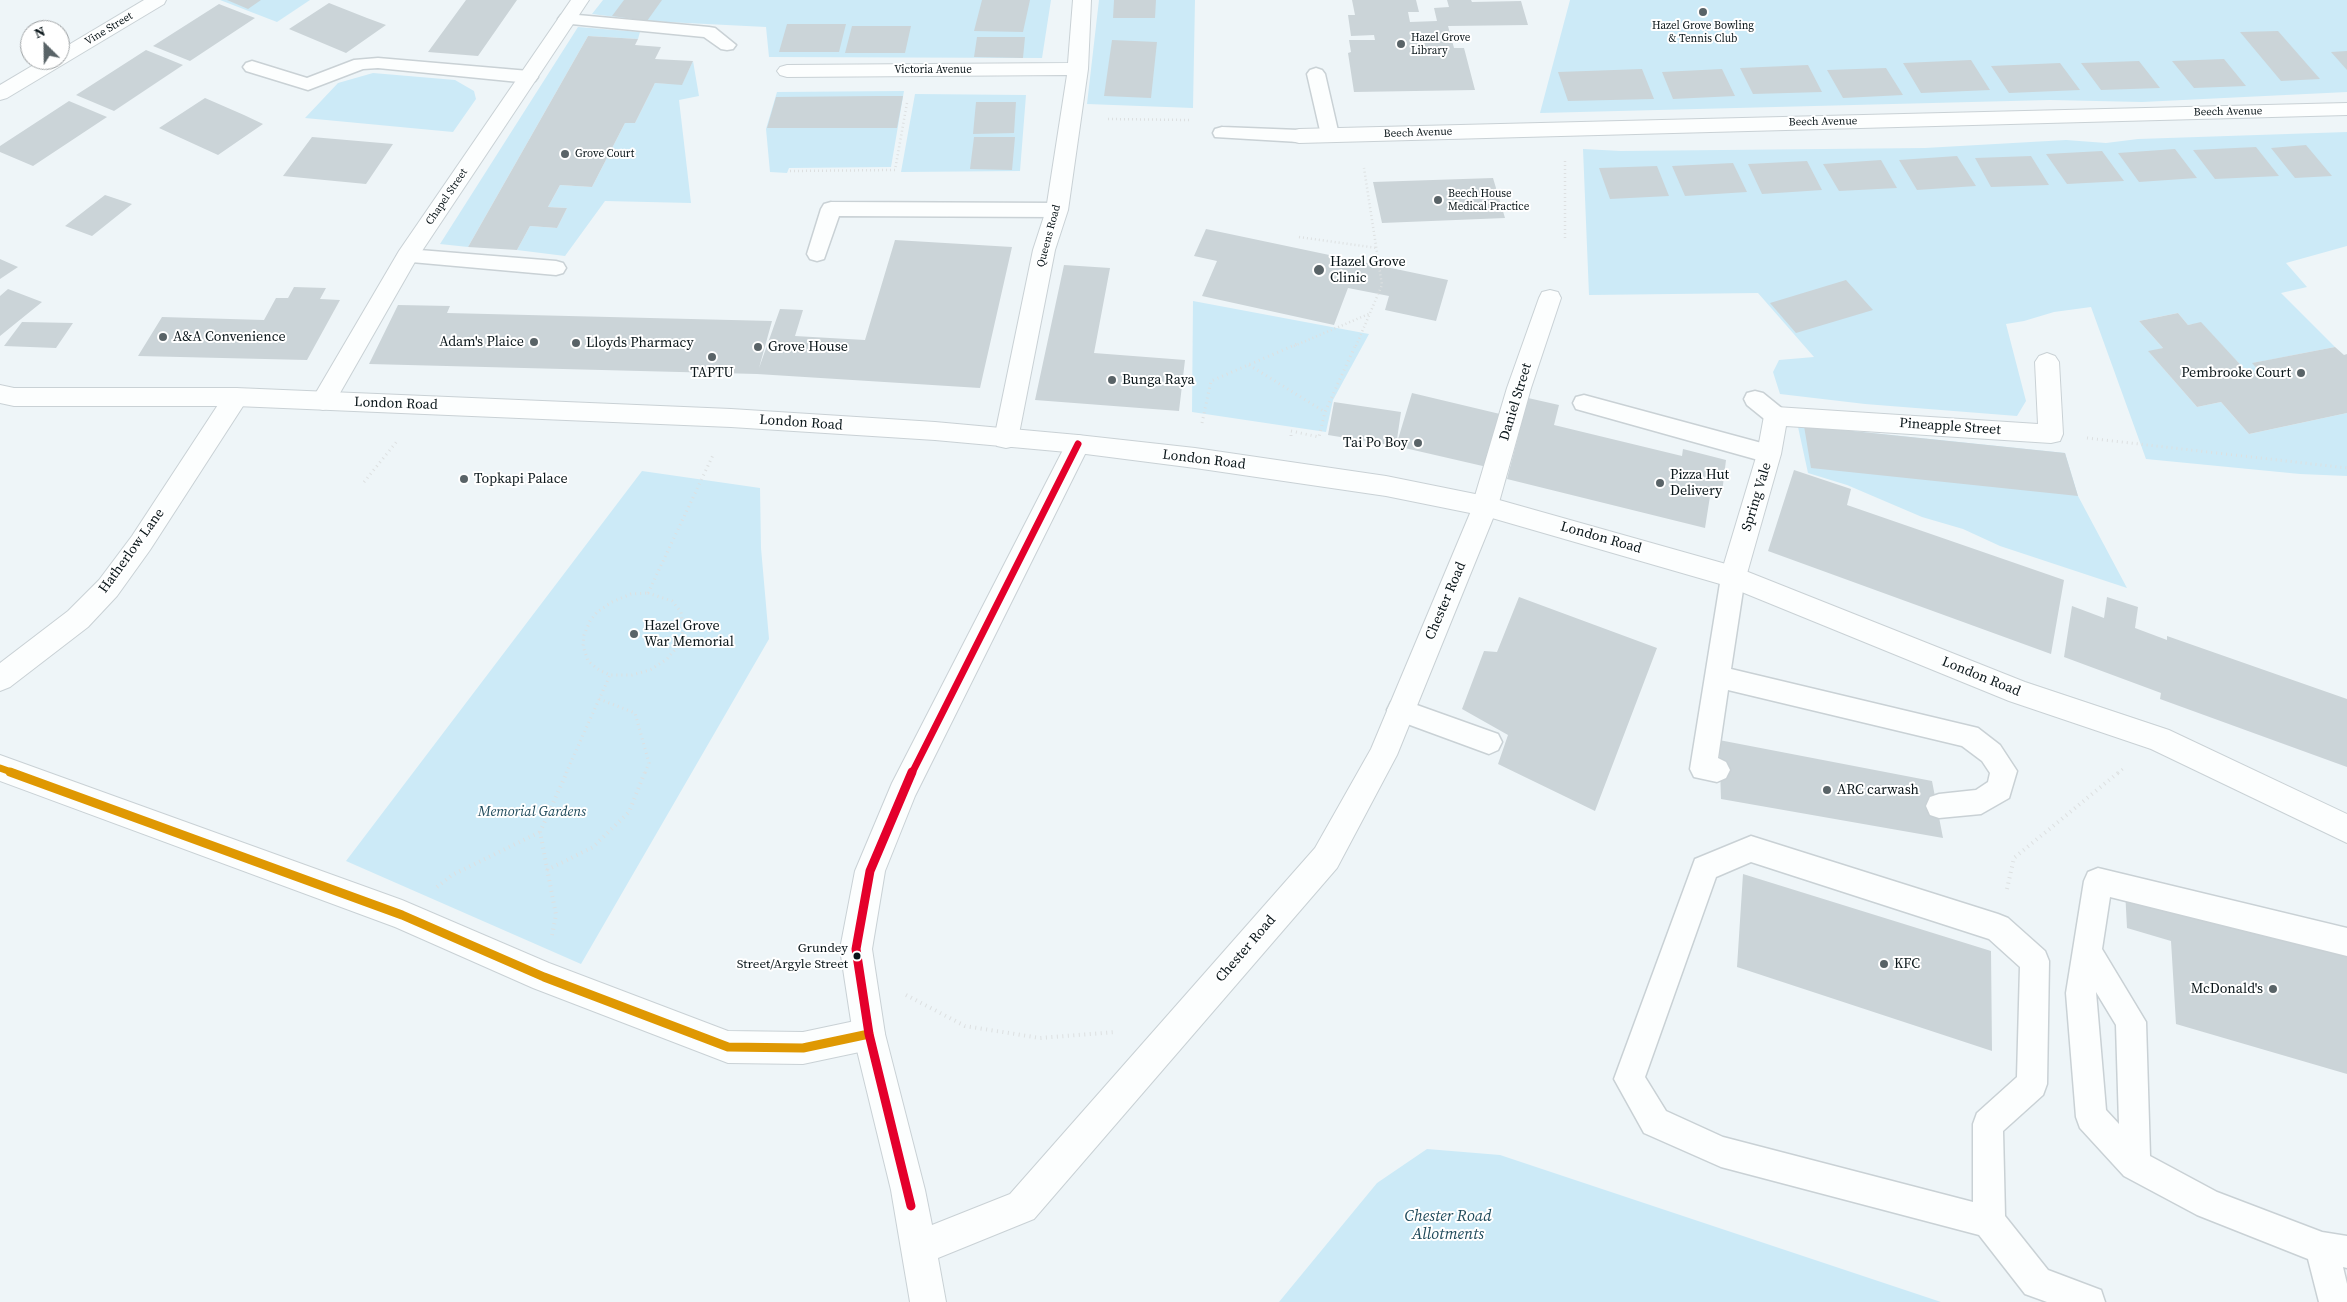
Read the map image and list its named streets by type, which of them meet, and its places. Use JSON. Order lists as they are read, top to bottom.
{
  "streets": {
    "main road": [
      "Vine Street",
      "Victoria Avenue",
      "Beech Avenue",
      "Chapel Street",
      "Queens Road",
      "Daniel Street",
      "London Road",
      "Pineapple Street",
      "Spring Vale",
      "Hatherlow Lane",
      "Chester Road"
    ]
  },
  "crossings": [
    ["Victoria Avenue", "Queens Road"],
    ["Chapel Street", "London Road"],
    ["Queens Road", "London Road"],
    ["Daniel Street", "London Road"],
    ["Daniel Street", "Chester Road"],
    ["London Road", "Spring Vale"],
    ["London Road", "Hatherlow Lane"],
    ["London Road", "Chester Road"],
    ["Pineapple Street", "Spring Vale"]
  ],
  "parks": ["Memorial Gardens", "Chester Road Allotments"],
  "places": [
    "Hazel Grove Bowling & Tennis Club",
    "Hazel Grove Library",
    "Grove Court",
    "Beech House Medical Practice",
    "Hazel Grove Clinic",
    "A&A Convenience",
    "Adam's Plaice",
    "Lloyds Pharmacy",
    "Grove House",
    "TAPTU",
    "Pembrooke Court",
    "Bunga Raya",
    "Tai Po Boy",
    "Topkapi Palace",
    "Pizza Hut Delivery",
    "Hazel Grove War Memorial",
    "ARC carwash",
    "Grundey Street/Argyle Street",
    "KFC",
    "McDonald's"
  ],
  "north": "top left"
}
